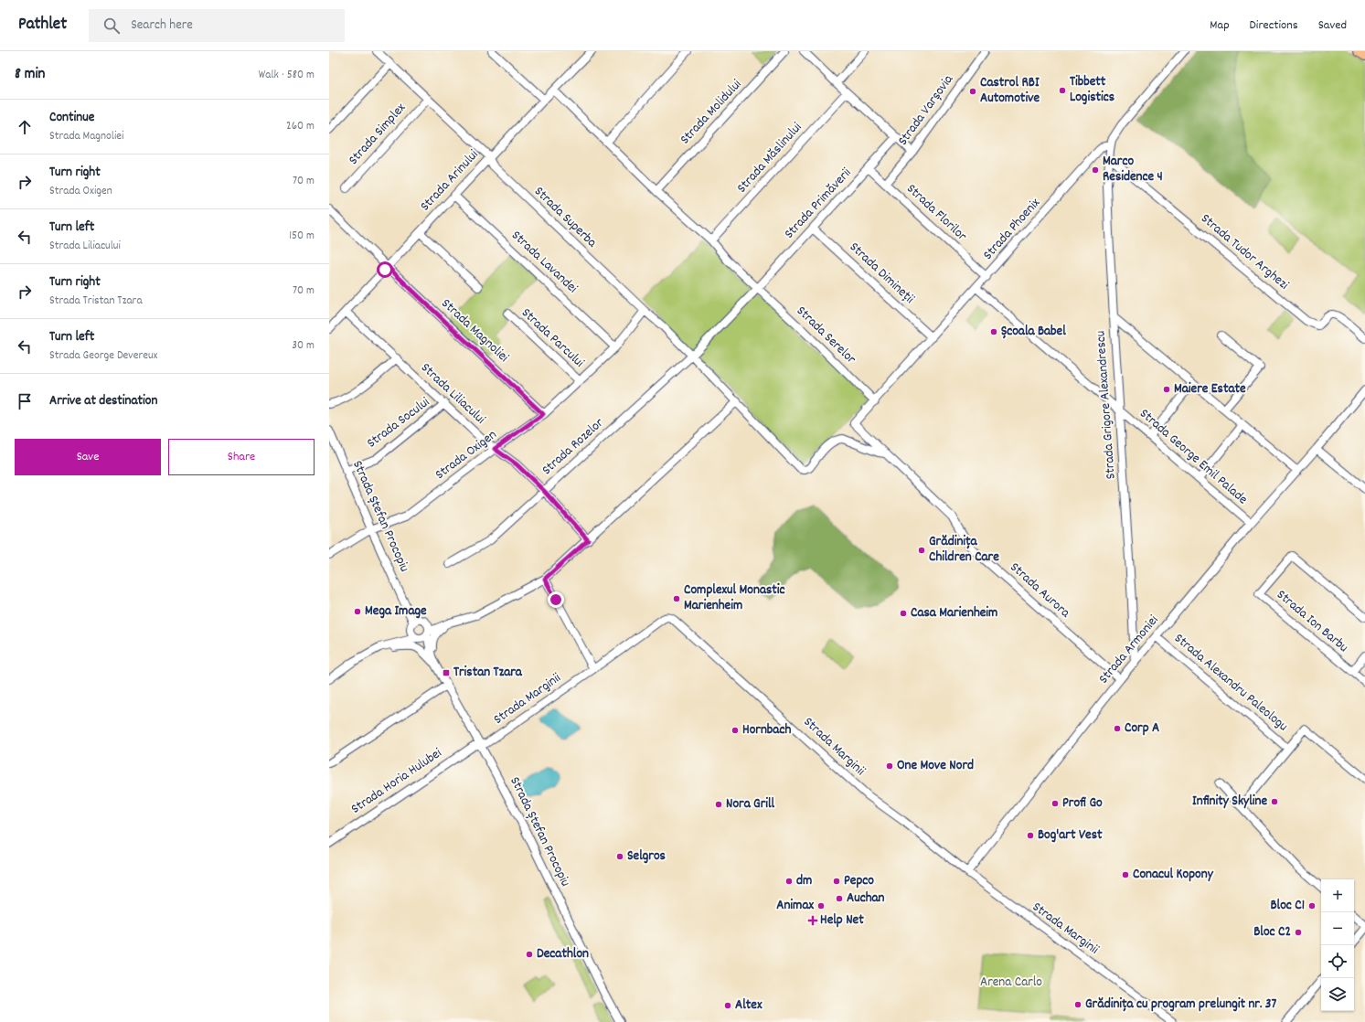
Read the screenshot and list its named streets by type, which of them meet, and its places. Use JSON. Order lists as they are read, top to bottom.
{
  "streets": {
    "street": [
      "Strada Varșovia",
      "Strada Molidului",
      "Strada Simplex",
      "Strada Măslinului",
      "Strada Arinului",
      "Strada Primăverii",
      "Strada Florilor",
      "Strada Superba",
      "Strada Phoenix",
      "Strada Tudor Arghezi",
      "Strada Lavandei",
      "Strada Dimineții",
      "Strada Magnoliei",
      "Strada Serelor",
      "Strada Parcului",
      "Strada Liliacului",
      "Strada Grigore Alexandrescu",
      "Strada Socului",
      "Strada Rozelor",
      "Strada Oxigen",
      "Strada George Emil Palade",
      "Strada Ștefan Procopiu",
      "Strada Aurora",
      "Strada Ion Barbu",
      "Strada Armoniei",
      "Strada Alexandru Paleologu",
      "Strada Marginii",
      "Strada Horia Hulubei"
    ]
  },
  "crossings": [
    ["Strada Varșovia", "Strada Florilor"],
    ["Strada Molidului", "Strada Serelor"],
    ["Strada Simplex", "Strada Superba"],
    ["Strada Măslinului", "Strada Serelor"],
    ["Strada Arinului", "Strada Superba"],
    ["Strada Arinului", "Strada Lavandei"],
    ["Strada Arinului", "Strada Magnoliei"],
    ["Strada Arinului", "Strada Serelor"],
    ["Strada Arinului", "Strada Liliacului"],
    ["Strada Primăverii", "Strada Florilor"],
    ["Strada Primăverii", "Strada Superba"],
    ["Strada Primăverii", "Strada Dimineții"],
    ["Strada Primăverii", "Strada Serelor"],
    ["Strada Primăverii", "Strada Rozelor"],
    ["Strada Florilor", "Strada Phoenix"],
    ["Strada Superba", "Strada Rozelor"],
    ["Strada Superba", "Strada Oxigen"],
    ["Strada Superba", "Strada Aurora"],
    ["Strada Phoenix", "Strada Dimineții"],
    ["Strada Phoenix", "Strada Serelor"],
    ["Strada Phoenix", "Strada Grigore Alexandrescu"],
    ["Strada Phoenix", "Strada George Emil Palade"],
    ["Strada Phoenix", "Strada Aurora"],
    ["Strada Tudor Arghezi", "Strada Grigore Alexandrescu"],
    ["Strada Lavandei", "Strada Oxigen"],
    ["Strada Magnoliei", "Strada Oxigen"],
    ["Strada Parcului", "Strada Oxigen"],
    ["Strada Liliacului", "Strada Socului"],
    ["Strada Liliacului", "Strada Rozelor"],
    ["Strada Liliacului", "Strada Oxigen"],
    ["Strada Grigore Alexandrescu", "Strada George Emil Palade"],
    ["Strada Grigore Alexandrescu", "Strada Armoniei"],
    ["Strada Socului", "Strada Ștefan Procopiu"],
    ["Strada Oxigen", "Strada Ștefan Procopiu"],
    ["Strada George Emil Palade", "Strada Armoniei"],
    ["Strada Ștefan Procopiu", "Strada Marginii"],
    ["Strada Ștefan Procopiu", "Strada Horia Hulubei"],
    ["Strada Aurora", "Strada Armoniei"],
    ["Strada Armoniei", "Strada Alexandru Paleologu"],
    ["Strada Armoniei", "Strada Marginii"],
    ["Strada Marginii", "Strada Horia Hulubei"]
  ],
  "parks": ["Arena Carlo"],
  "places": {
    "other": [
      "Tibbett Logistics",
      "Castrol RBI Automotive",
      "Marco Residence 4",
      "Școala Babel",
      "Maiere Estate",
      "Grădinița Children Care",
      "Complexul Monastic Marienheim",
      "Mega Image",
      "Casa Marienheim",
      "Corp A",
      "Hornbach",
      "One Move Nord",
      "Infinity Skyline",
      "Profi Go",
      "Nora Grill",
      "Bog'art Vest",
      "Selgros",
      "Conacul Kopony",
      "dm",
      "Pepco",
      "Auchan",
      "Animax",
      "Bloc C1",
      "Bloc C2",
      "Decathlon",
      "Grădinița cu program prelungit nr. 37",
      "Altex"
    ],
    "transit": ["Tristan Tzara"],
    "health": ["Help Net"]
  },
  "page": {
    "header": "Pathlet",
    "search": "Search here",
    "nav": ["Map", "Directions", "Saved"],
    "heading": ["8 min", "Walk · 580 m"],
    "list": [
      ["Continue", "Strada Magnoliei", "260 m"],
      ["Turn right", "Strada Oxigen", "70 m"],
      ["Turn left", "Strada Liliacului", "150 m"],
      ["Turn right", "Strada Tristan Tzara", "70 m"],
      ["Turn left", "Strada George Devereux", "30 m"],
      "Arrive at destination"
    ],
    "buttons": ["Save", "Share"],
    "map_buttons": ["+", "−"]
  }
}
